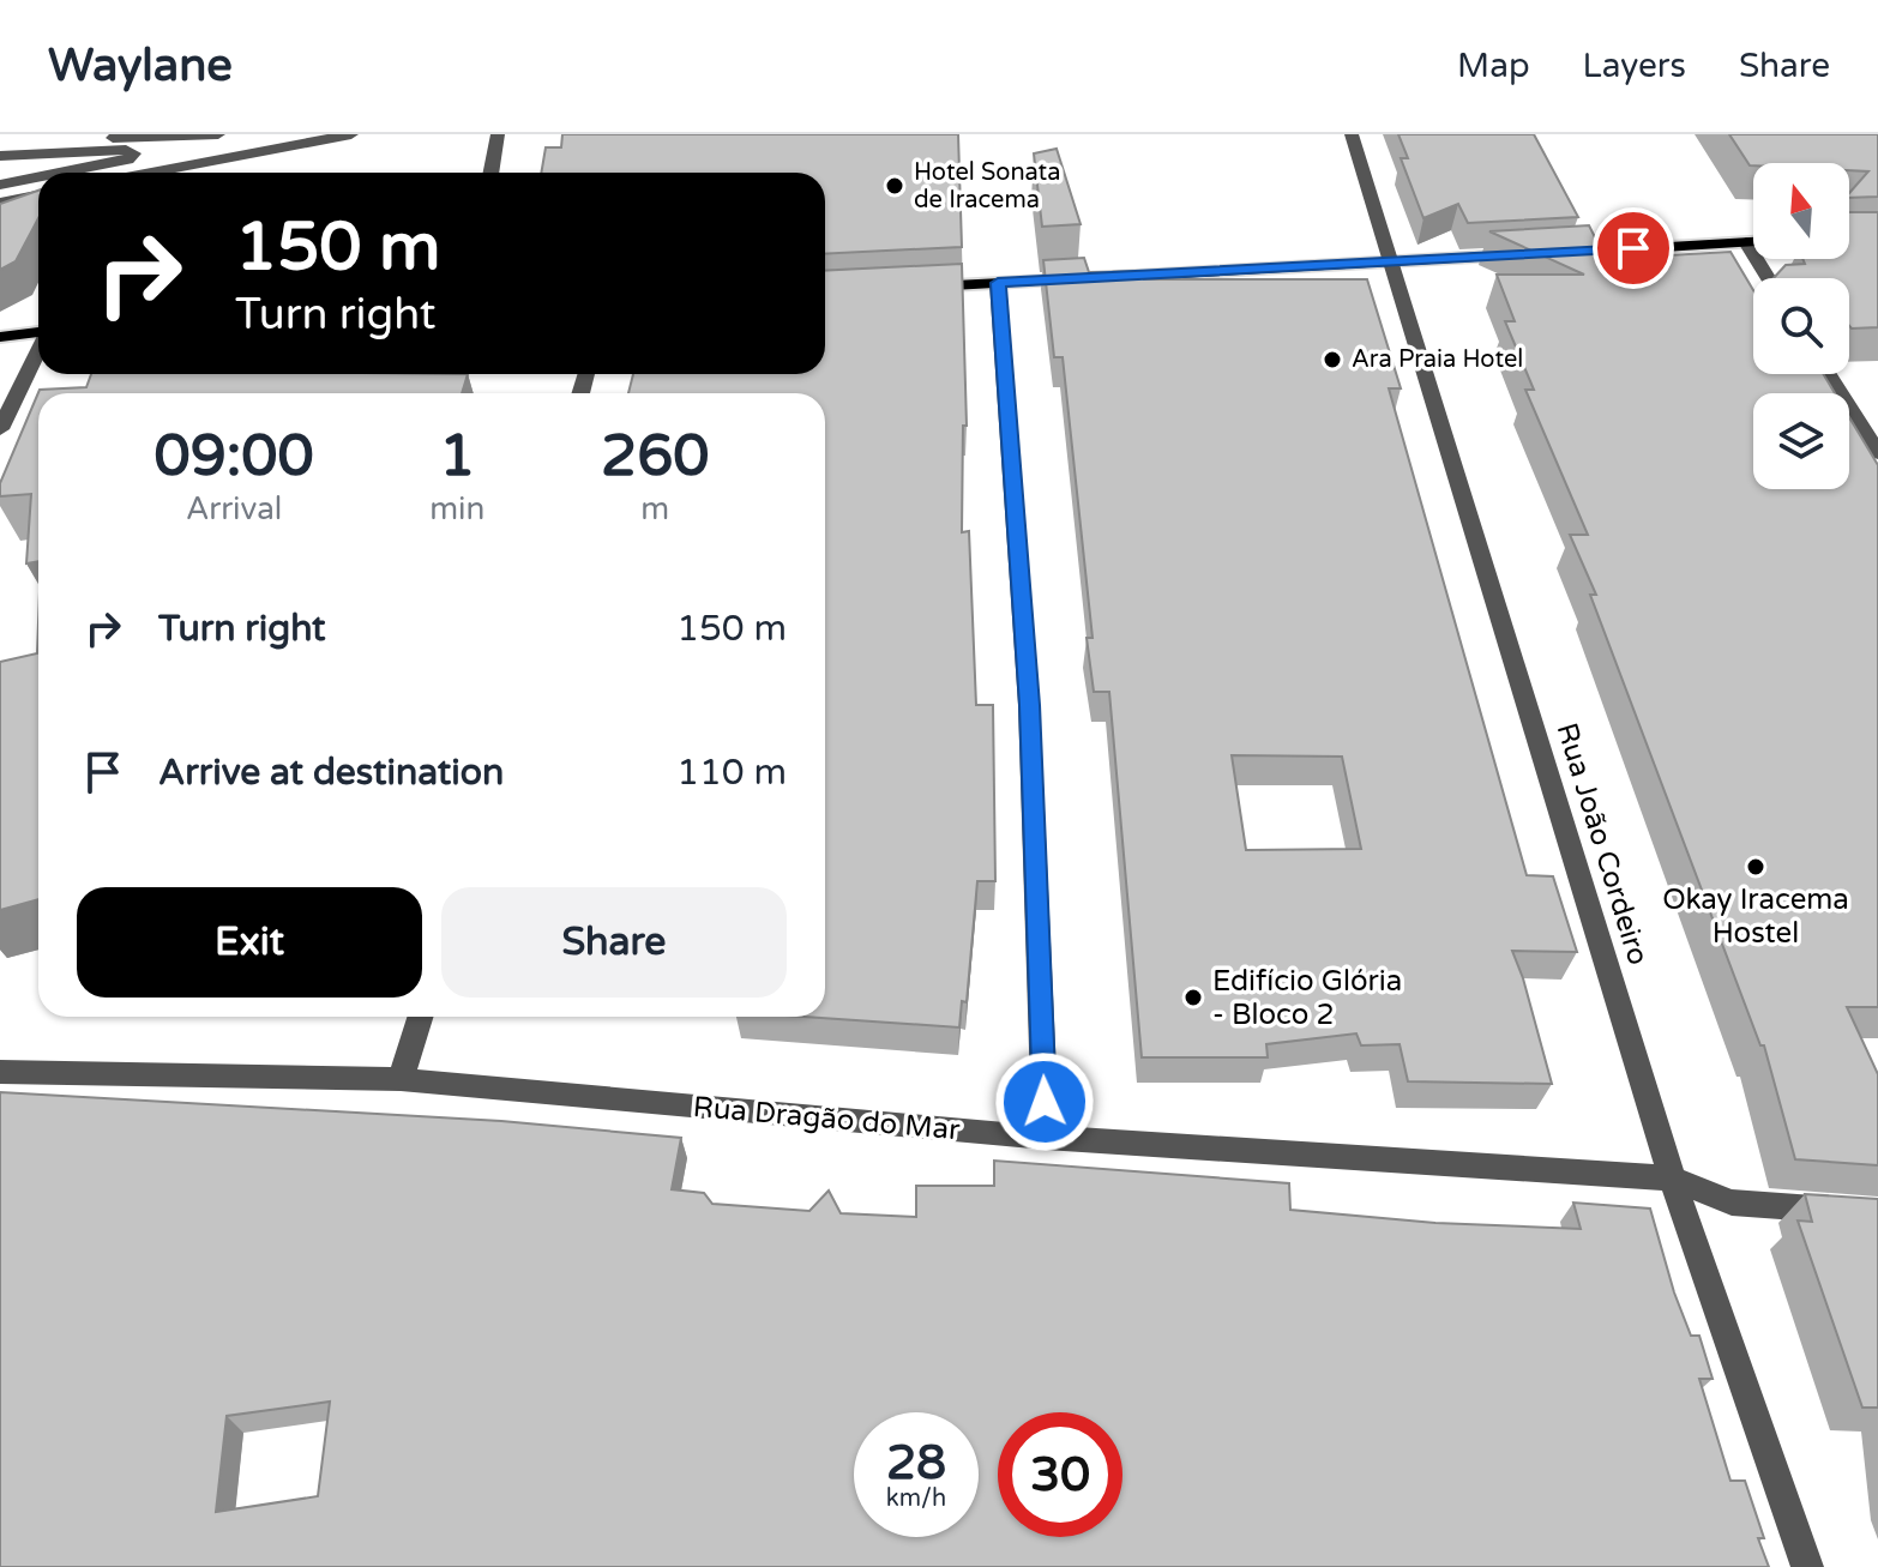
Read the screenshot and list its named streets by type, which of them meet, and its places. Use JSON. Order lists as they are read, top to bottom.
{
  "streets": {
    "street": ["Rua João Cordeiro", "Rua Dragão do Mar"]
  },
  "crossings": [
    ["Rua João Cordeiro", "Rua Dragão do Mar"]
  ],
  "places": [
    "Hotel Sonata de Iracema",
    "Ara Praia Hotel",
    "Okay Iracema Hostel",
    "Edifício Glória - Bloco 2"
  ],
  "north": "top",
  "page": {
    "header": "Waylane",
    "nav": ["Map", "Layers", "Share"],
    "turn": ["150 m", "Turn right"],
    "eta": [
      "09:00",
      "Arrival",
      "1",
      "min",
      "260",
      "m"
    ],
    "list": [
      {
        "name": "Turn right",
        "value": "150 m"
      },
      {
        "name": "Arrive at destination",
        "value": "110 m"
      }
    ],
    "buttons": ["Exit", "Share"],
    "speed": "28 km/h",
    "limit": "30"
  }
}
